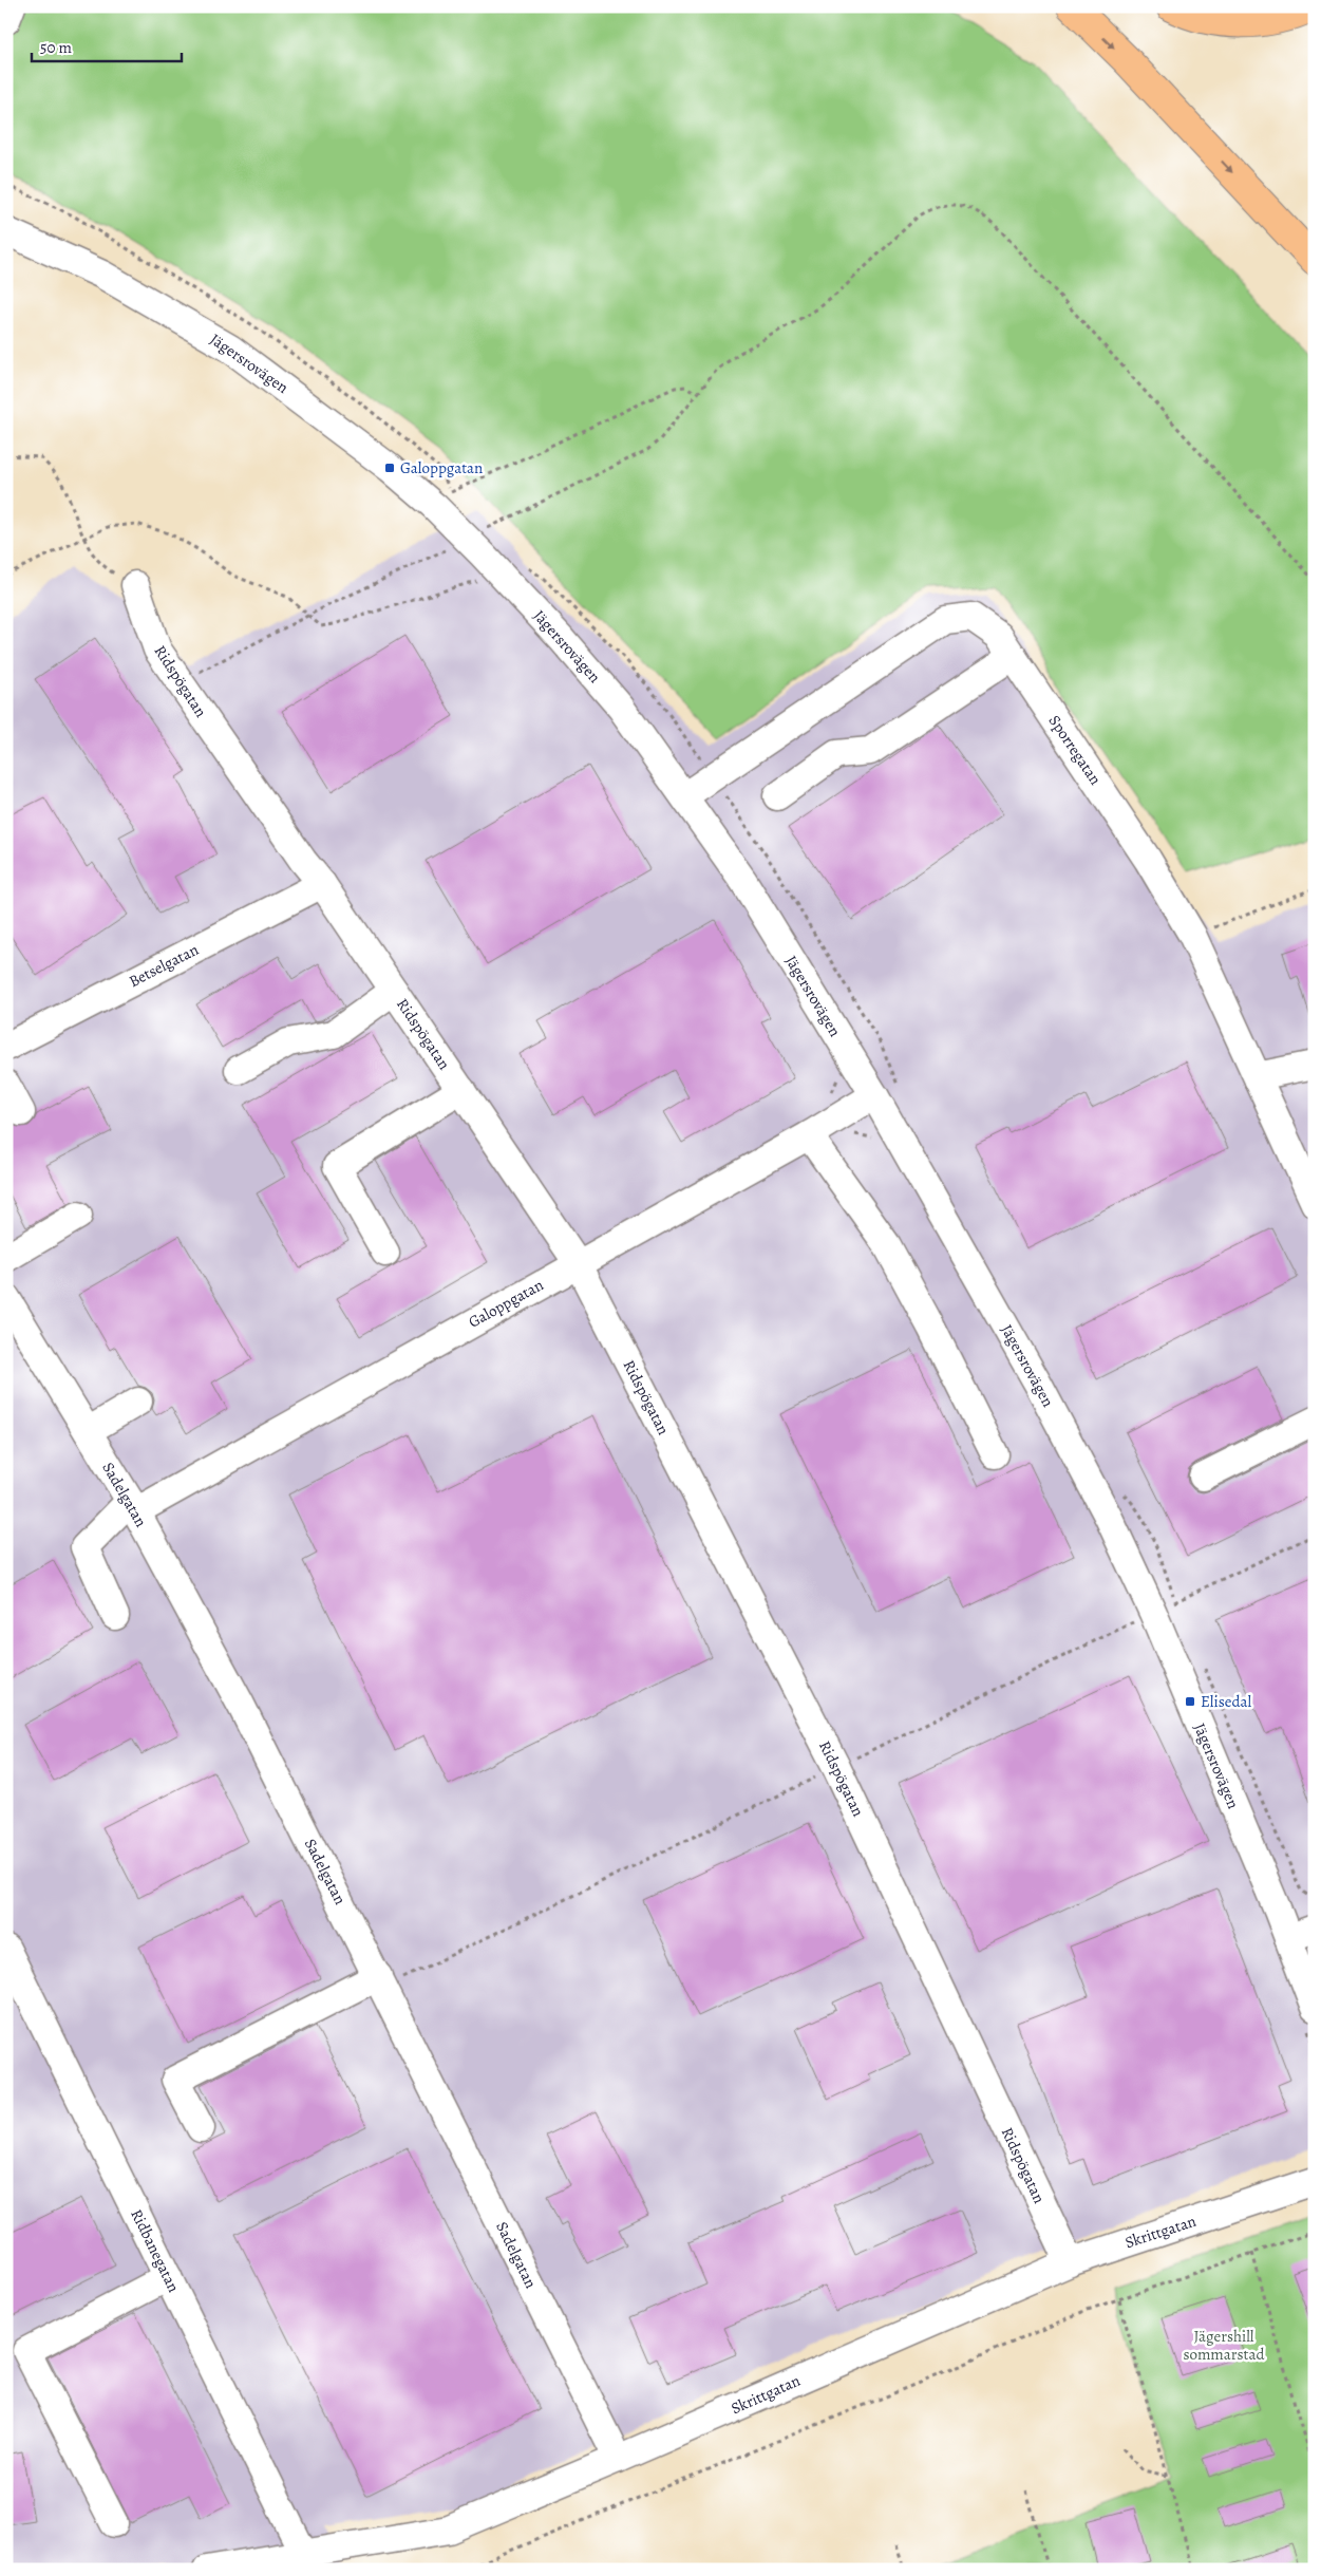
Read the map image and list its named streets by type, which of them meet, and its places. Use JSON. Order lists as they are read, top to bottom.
{
  "streets": {
    "street": [
      "Jägersrovägen",
      "Ridspögatan",
      "Sporregatan",
      "Betselgatan",
      "Galoppgatan",
      "Sadelgatan",
      "Skrittgatan",
      "Ridbanegatan"
    ]
  },
  "crossings": [
    ["Jägersrovägen", "Sporregatan"],
    ["Jägersrovägen", "Galoppgatan"],
    ["Ridspögatan", "Betselgatan"],
    ["Ridspögatan", "Galoppgatan"],
    ["Ridspögatan", "Skrittgatan"],
    ["Galoppgatan", "Sadelgatan"],
    ["Sadelgatan", "Skrittgatan"],
    ["Skrittgatan", "Ridbanegatan"]
  ],
  "parks": ["Jägershill sommarstad"],
  "places": {
    "transit": ["Galoppgatan", "Elisedal"]
  },
  "scale_bar": "50 m"
}
